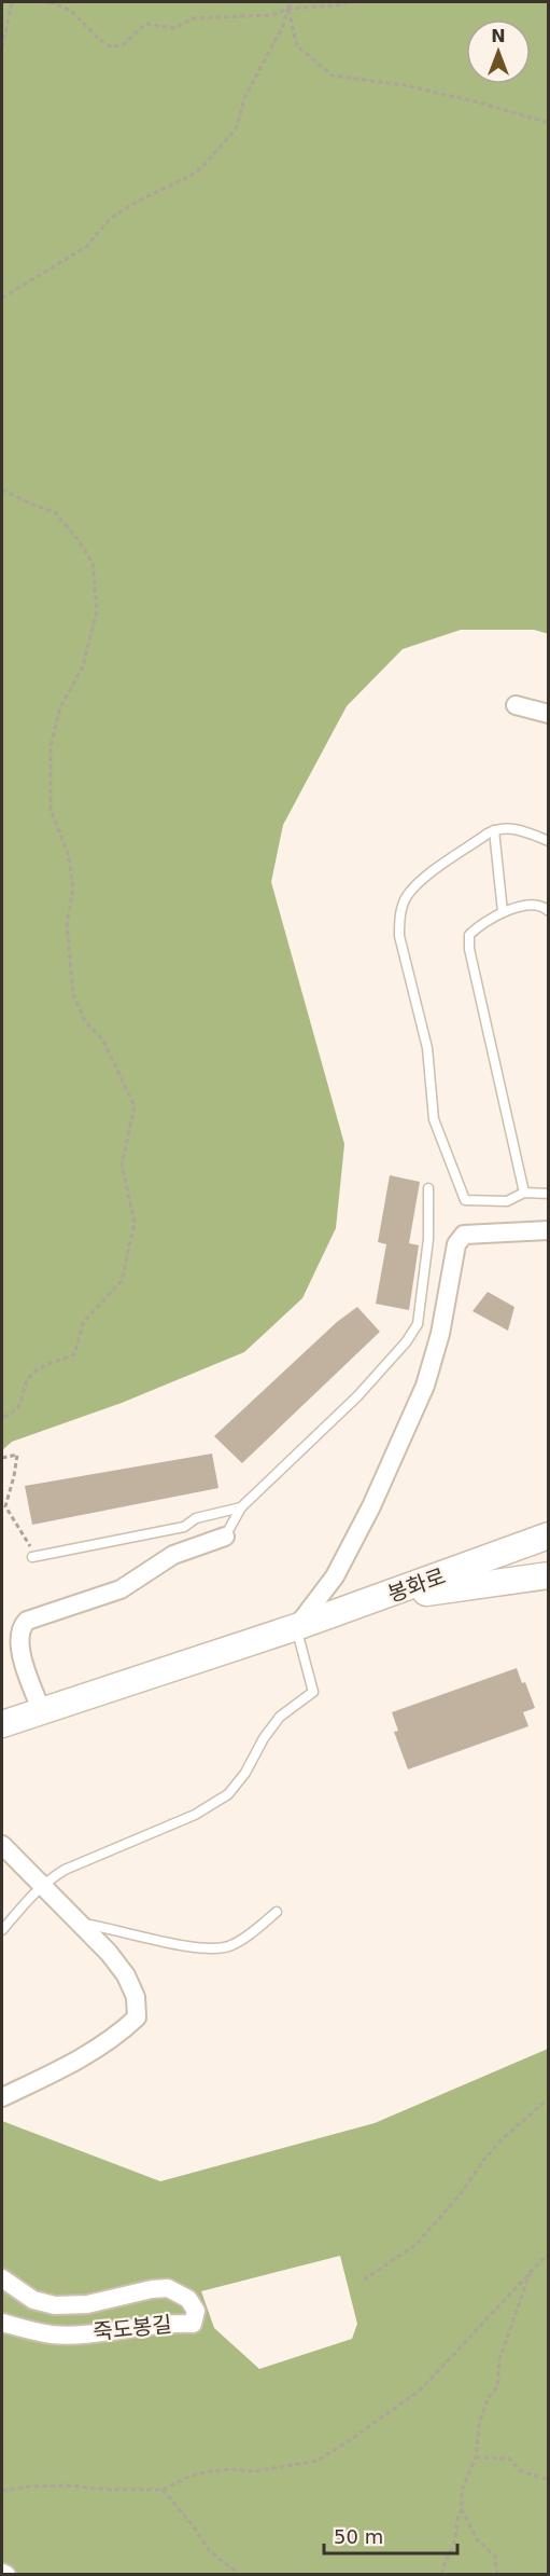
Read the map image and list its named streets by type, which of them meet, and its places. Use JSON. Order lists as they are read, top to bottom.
{
  "streets": {
    "main road": ["봉화로"],
    "street": ["죽도봉길"]
  },
  "scale_bar": "50 m",
  "north": "top"
}
